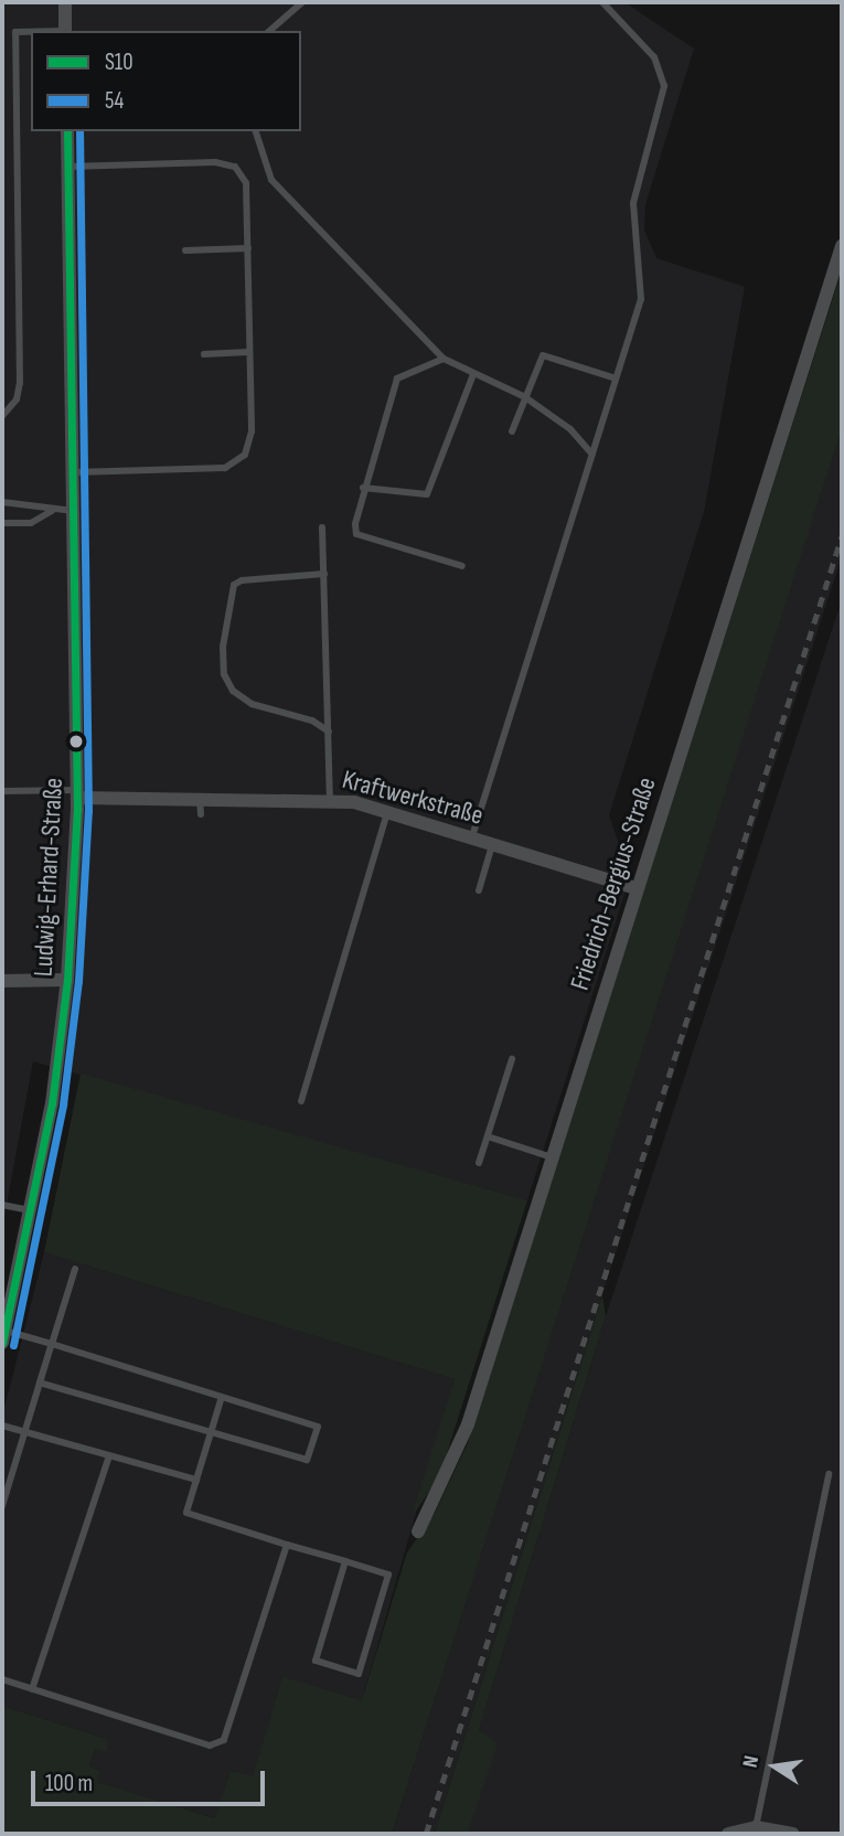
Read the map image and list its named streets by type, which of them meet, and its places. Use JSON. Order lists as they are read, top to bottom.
{
  "streets": {
    "street": ["Kraftwerkstraße", "Ludwig-Erhard-Straße", "Friedrich-Bergius-Straße"]
  },
  "crossings": [
    ["Kraftwerkstraße", "Ludwig-Erhard-Straße"],
    ["Kraftwerkstraße", "Friedrich-Bergius-Straße"]
  ],
  "lines": ["transit line S10", "transit line 54"],
  "legend": ["S10", "54"],
  "scale_bar": "100 m",
  "north": "left"
}
